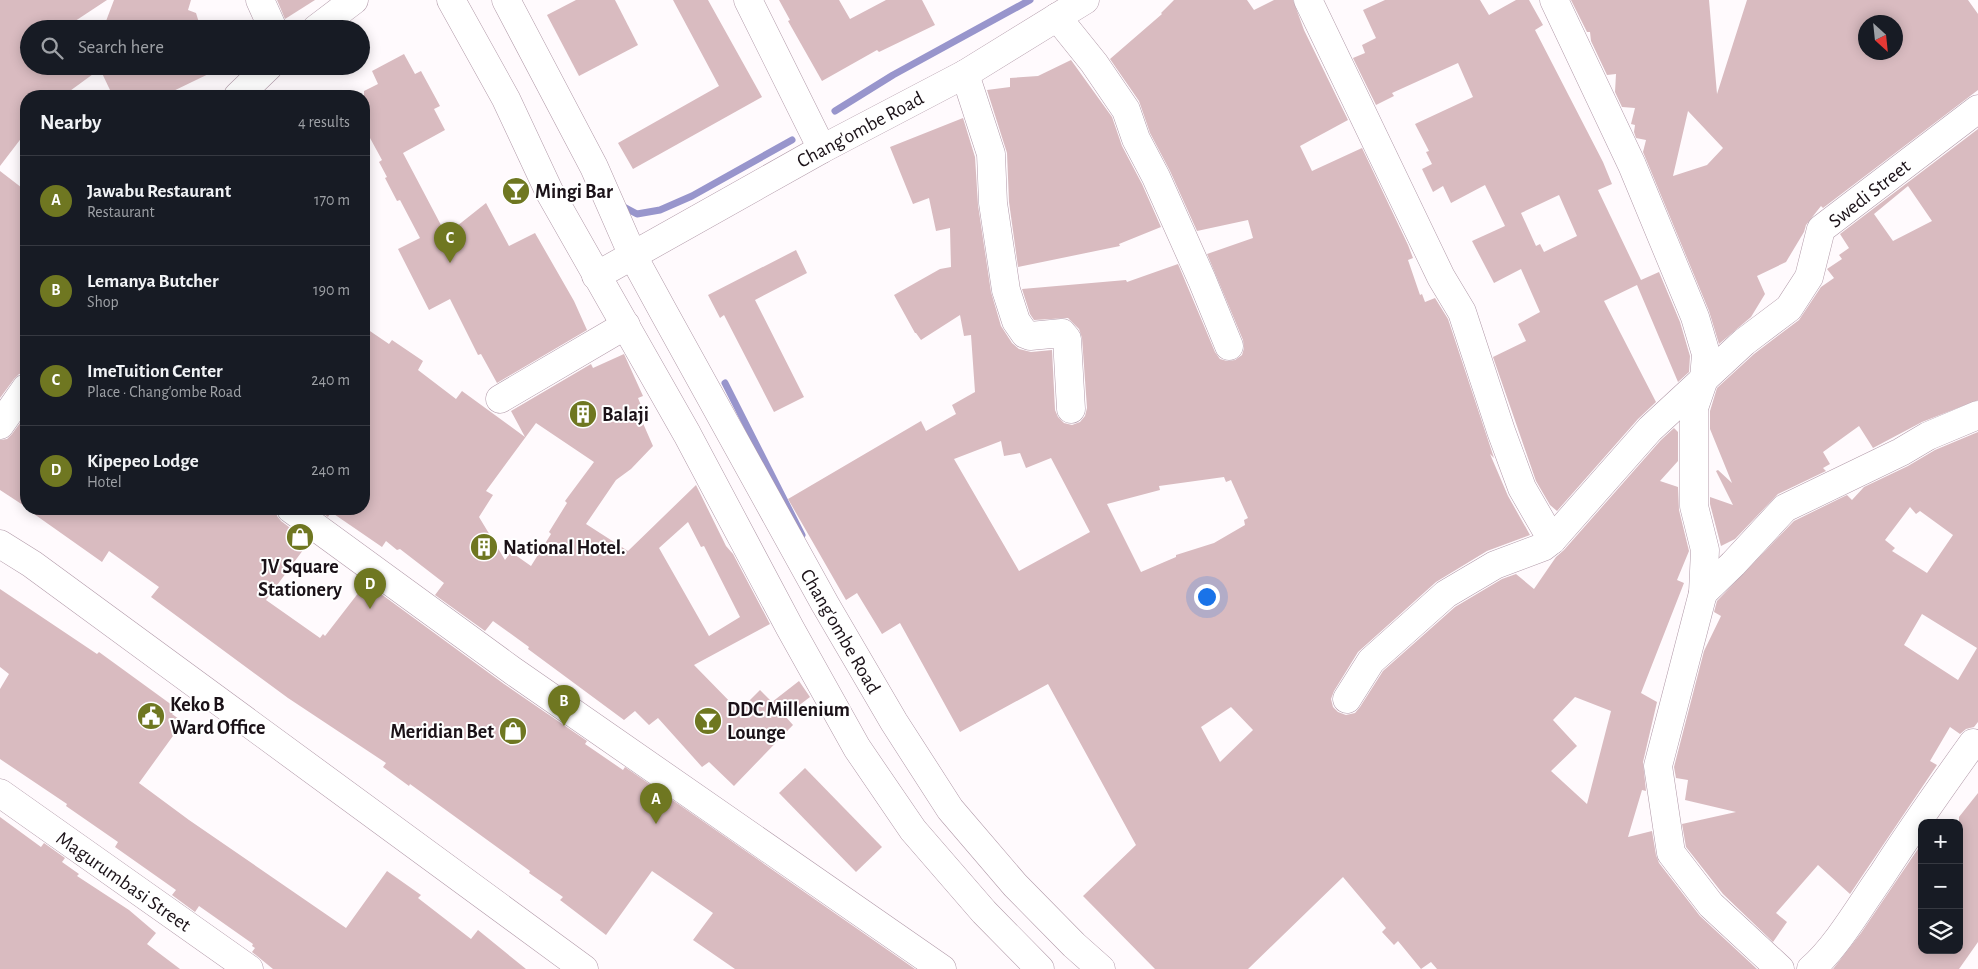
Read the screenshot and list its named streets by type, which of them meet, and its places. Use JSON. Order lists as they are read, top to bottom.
{
  "streets": {
    "street": ["Chang'ombe Road", "Swedi Street", "Magurumbasi Street"]
  },
  "places": {
    "bar": ["Mingi Bar", "DDC Millenium Lounge"],
    "building": ["Balaji", "National Hotel."],
    "shop": ["JV Square Stationery", "Meridian Bet"],
    "public building": ["Keko B Ward Office"]
  },
  "north": "bottom right",
  "page": {
    "search": "Search here",
    "heading": ["Nearby", "4 results"],
    "list": [
      {
        "mark": "A",
        "name": "Jawabu Restaurant",
        "note": "Restaurant",
        "value": "170 m"
      },
      {
        "mark": "B",
        "name": "Lemanya Butcher",
        "note": "Shop",
        "value": "190 m"
      },
      {
        "mark": "C",
        "name": "ImeTuition Center",
        "note": "Place · Chang'ombe Road",
        "value": "240 m"
      },
      {
        "mark": "D",
        "name": "Kipepeo Lodge",
        "note": "Hotel",
        "value": "240 m"
      }
    ],
    "pins": [
      "C",
      "D",
      "B",
      "A"
    ],
    "map_buttons": ["+", "−"]
  }
}
